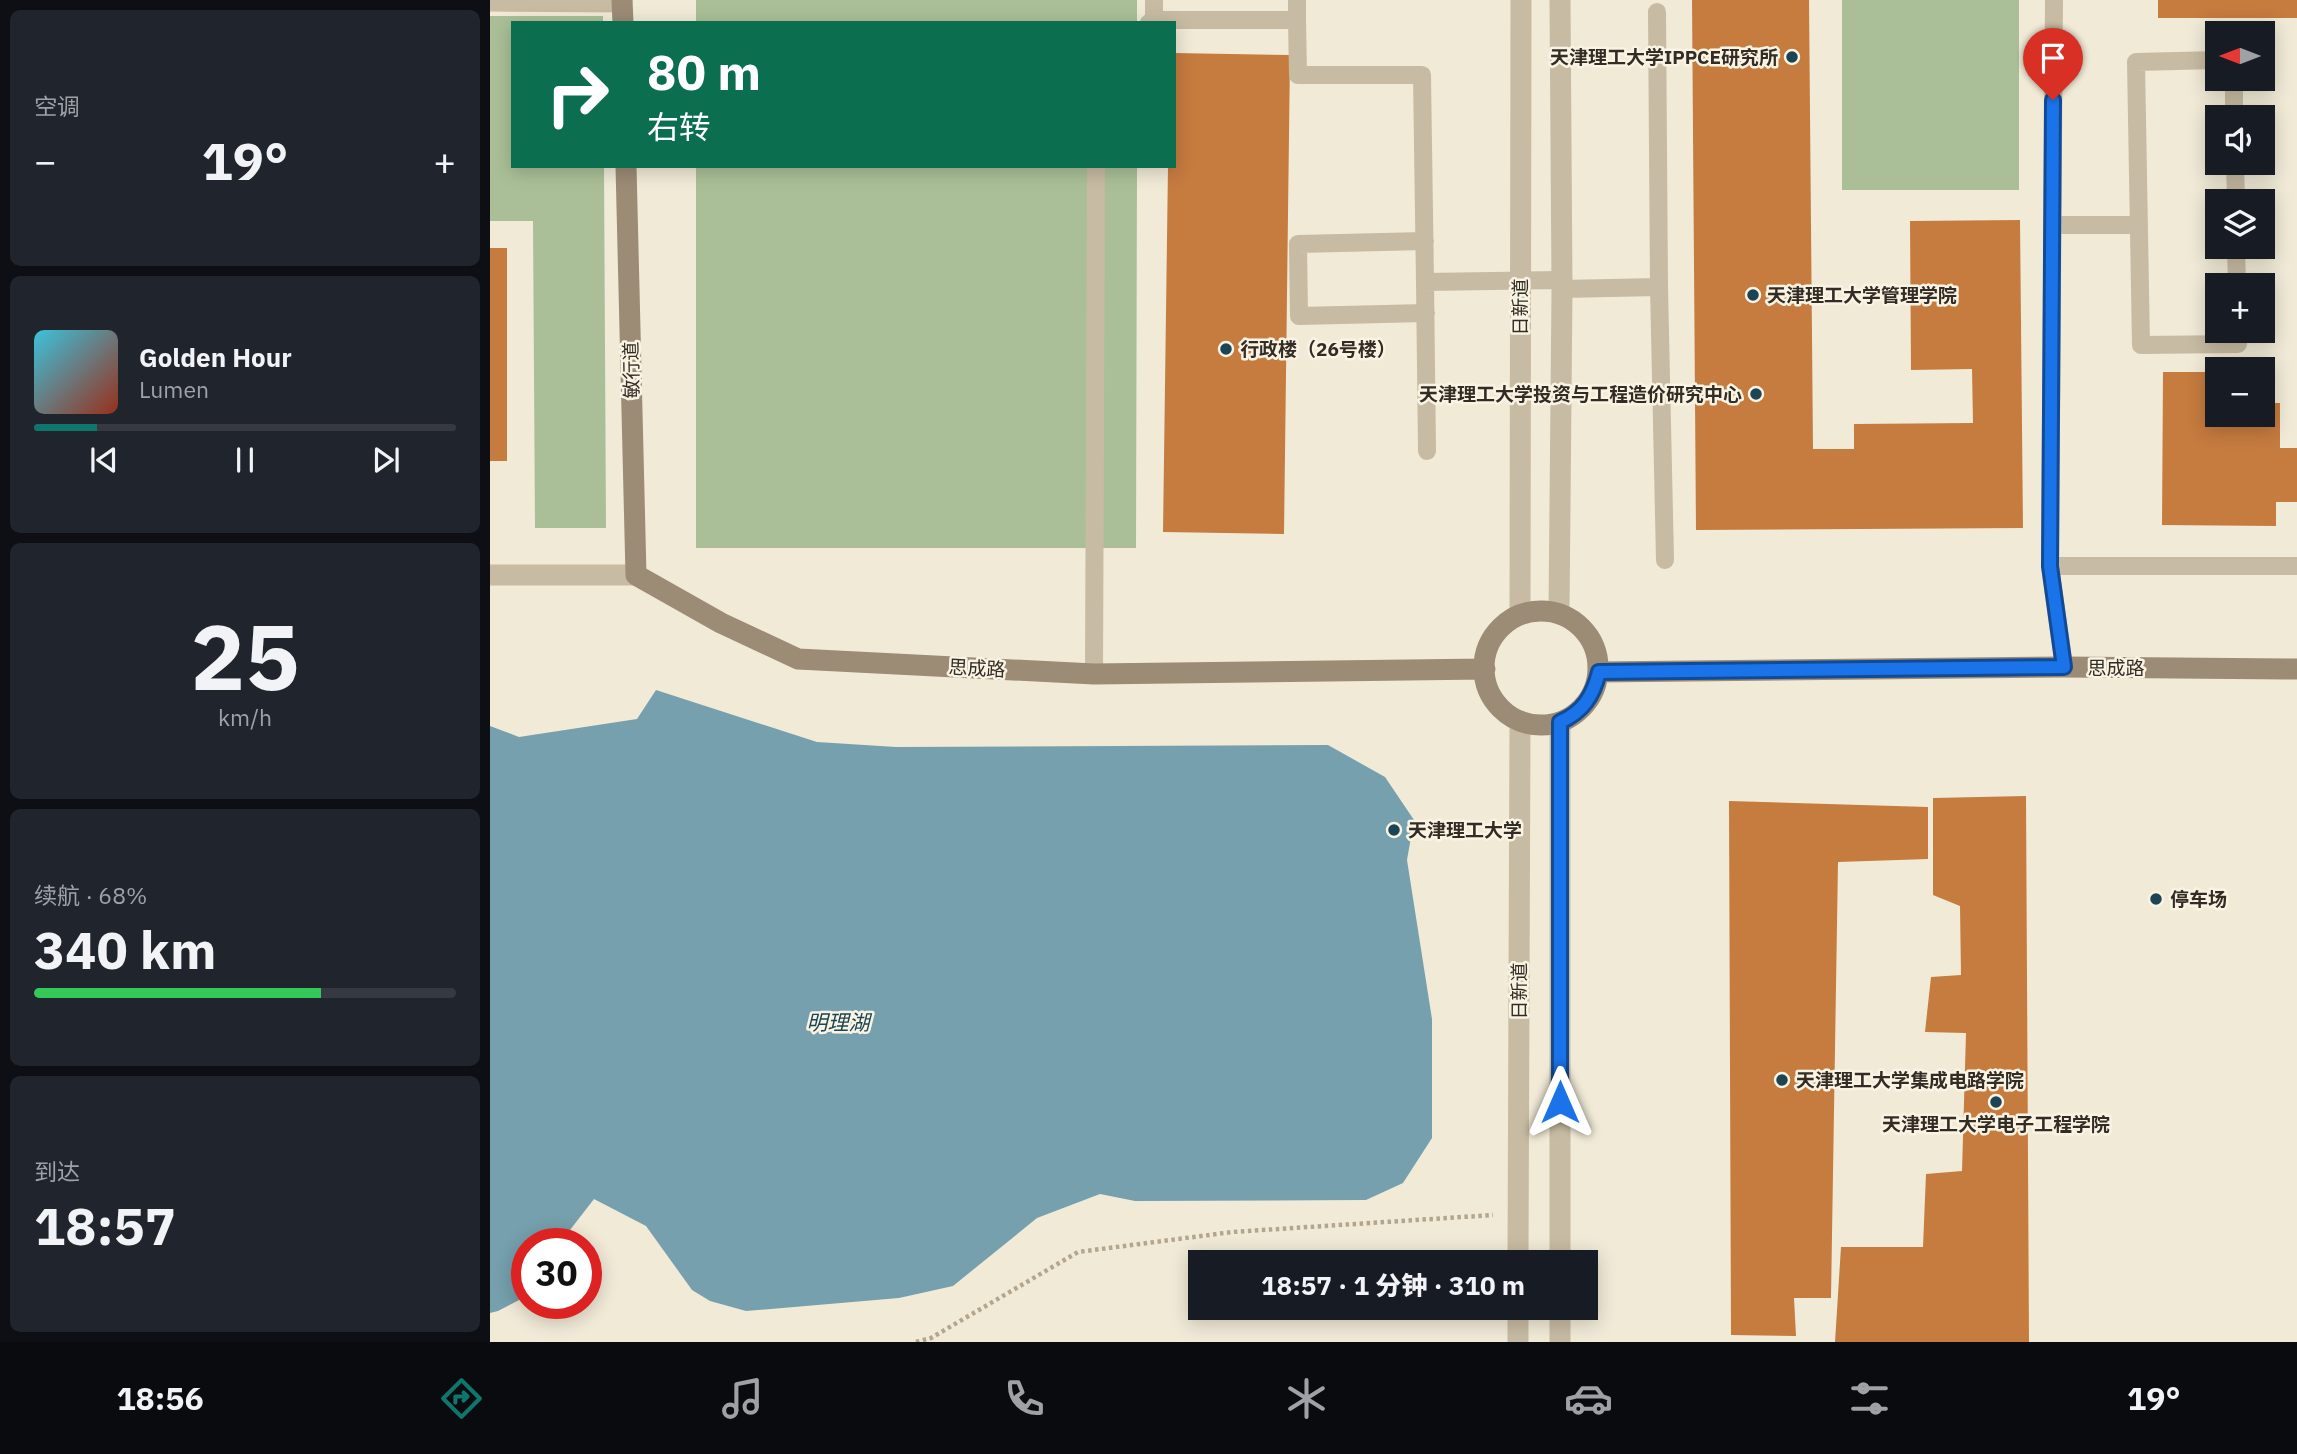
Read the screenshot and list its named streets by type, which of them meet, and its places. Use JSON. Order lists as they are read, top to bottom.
{
  "streets": {
    "street": ["日新道", "敏行道", "思成路"]
  },
  "crossings": [
    ["日新道", "思成路"],
    ["敏行道", "思成路"]
  ],
  "water": ["明理湖"],
  "places": [
    "天津理工大学IPPCE研究所",
    "天津理工大学管理学院",
    "行政楼（26号楼）",
    "天津理工大学投资与工程造价研究中心",
    "天津理工大学",
    "停车场",
    "天津理工大学集成电路学院",
    "天津理工大学电子工程学院"
  ],
  "north": "left",
  "page": {
    "tile": [
      "空调",
      ["25", "km/h"],
      ["续航 · 68%", "340 km"],
      ["到达", "18:57"]
    ],
    "map_buttons": ["+", "−"],
    "turn": ["80 m", "右转"],
    "heat": ["−", "19°", "+"],
    "song": ["Golden Hour", "Lumen"],
    "limit": "30",
    "trip": "18:57 · 1 分钟 · 310 m",
    "tabs": ["18:56", "19°"]
  }
}
